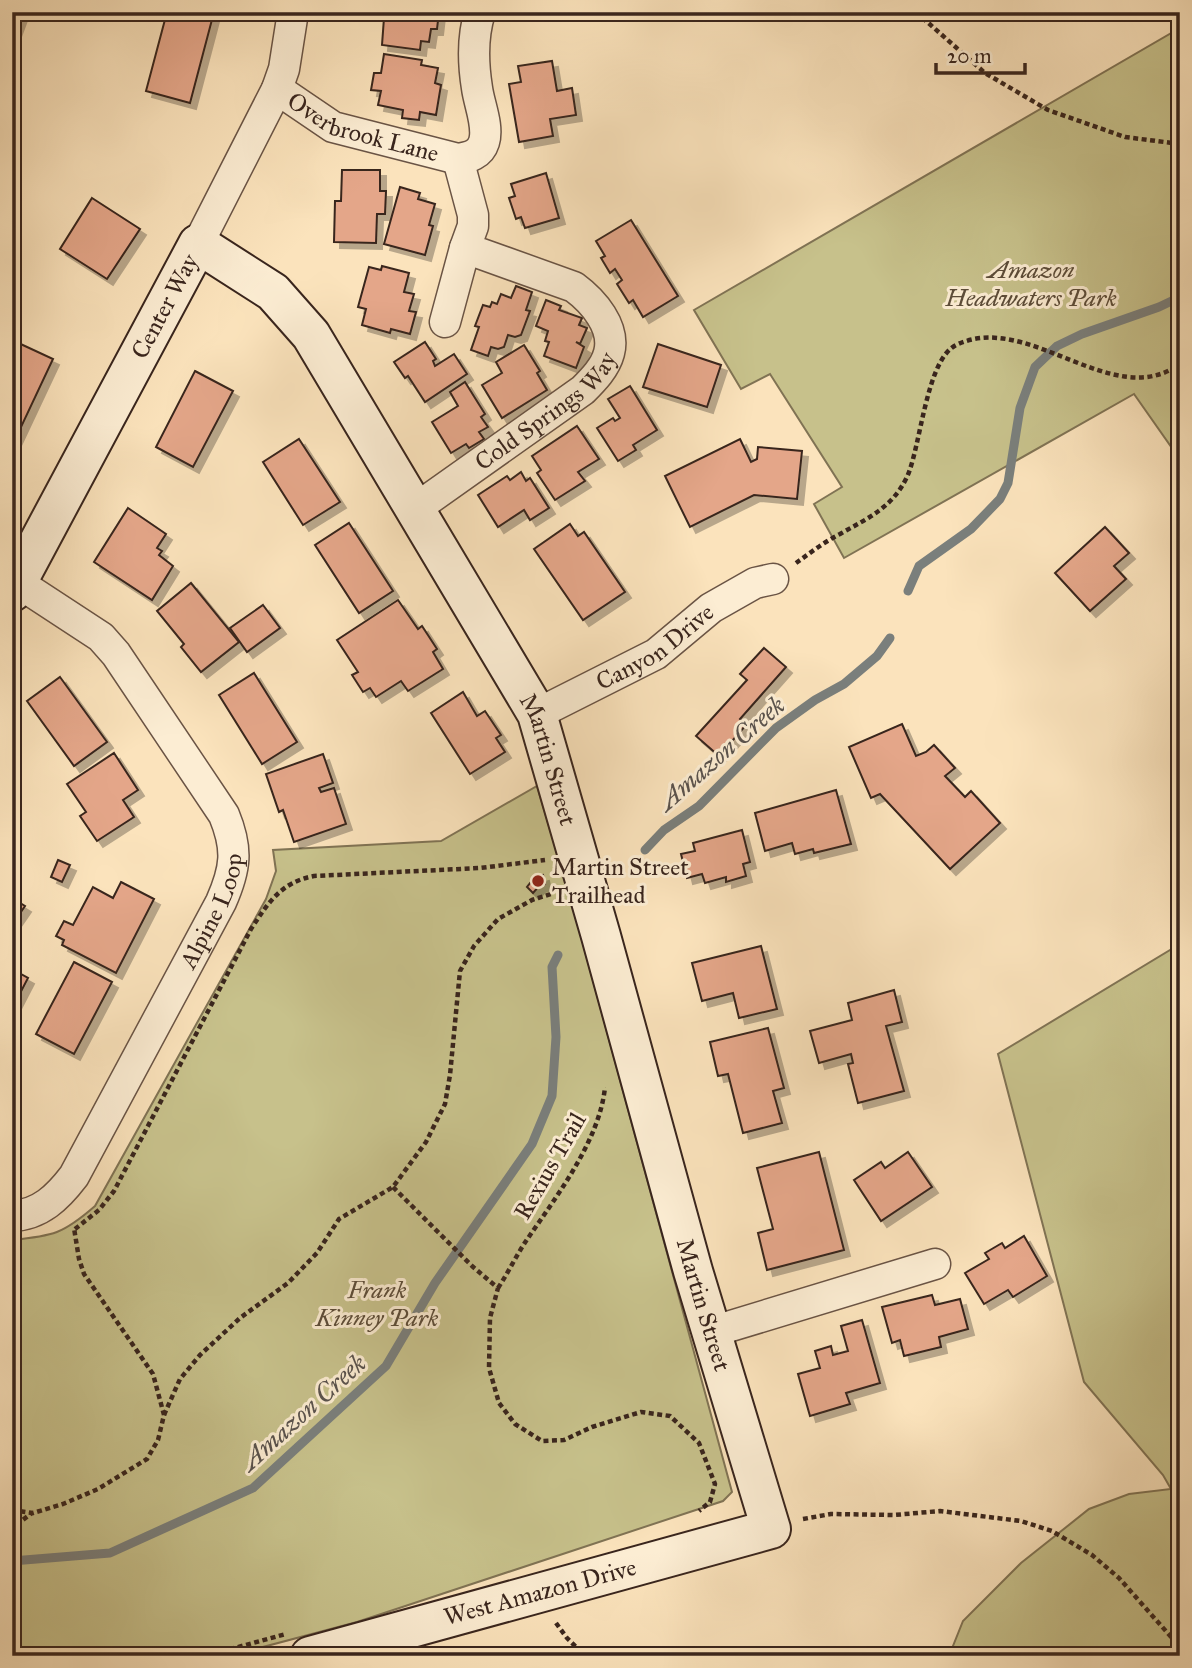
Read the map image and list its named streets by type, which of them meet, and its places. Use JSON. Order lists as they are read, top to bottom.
{
  "streets": {
    "street": [
      "Overbrook Lane",
      "Center Way",
      "Cold Springs Way",
      "Canyon Drive",
      "Martin Street",
      "Alpine Loop",
      "West Amazon Drive"
    ],
    "path": ["Rexius Trail"]
  },
  "crossings": [
    ["Overbrook Lane", "Center Way"],
    ["Center Way", "Martin Street"],
    ["Center Way", "Alpine Loop"],
    ["Cold Springs Way", "Martin Street"],
    ["Canyon Drive", "Martin Street"],
    ["Martin Street", "West Amazon Drive"]
  ],
  "water": ["Amazon Creek"],
  "parks": ["Amazon Headwaters Park", "Frank Kinney Park"],
  "places": ["Martin Street Trailhead"],
  "scale_bar": "20 m"
}
